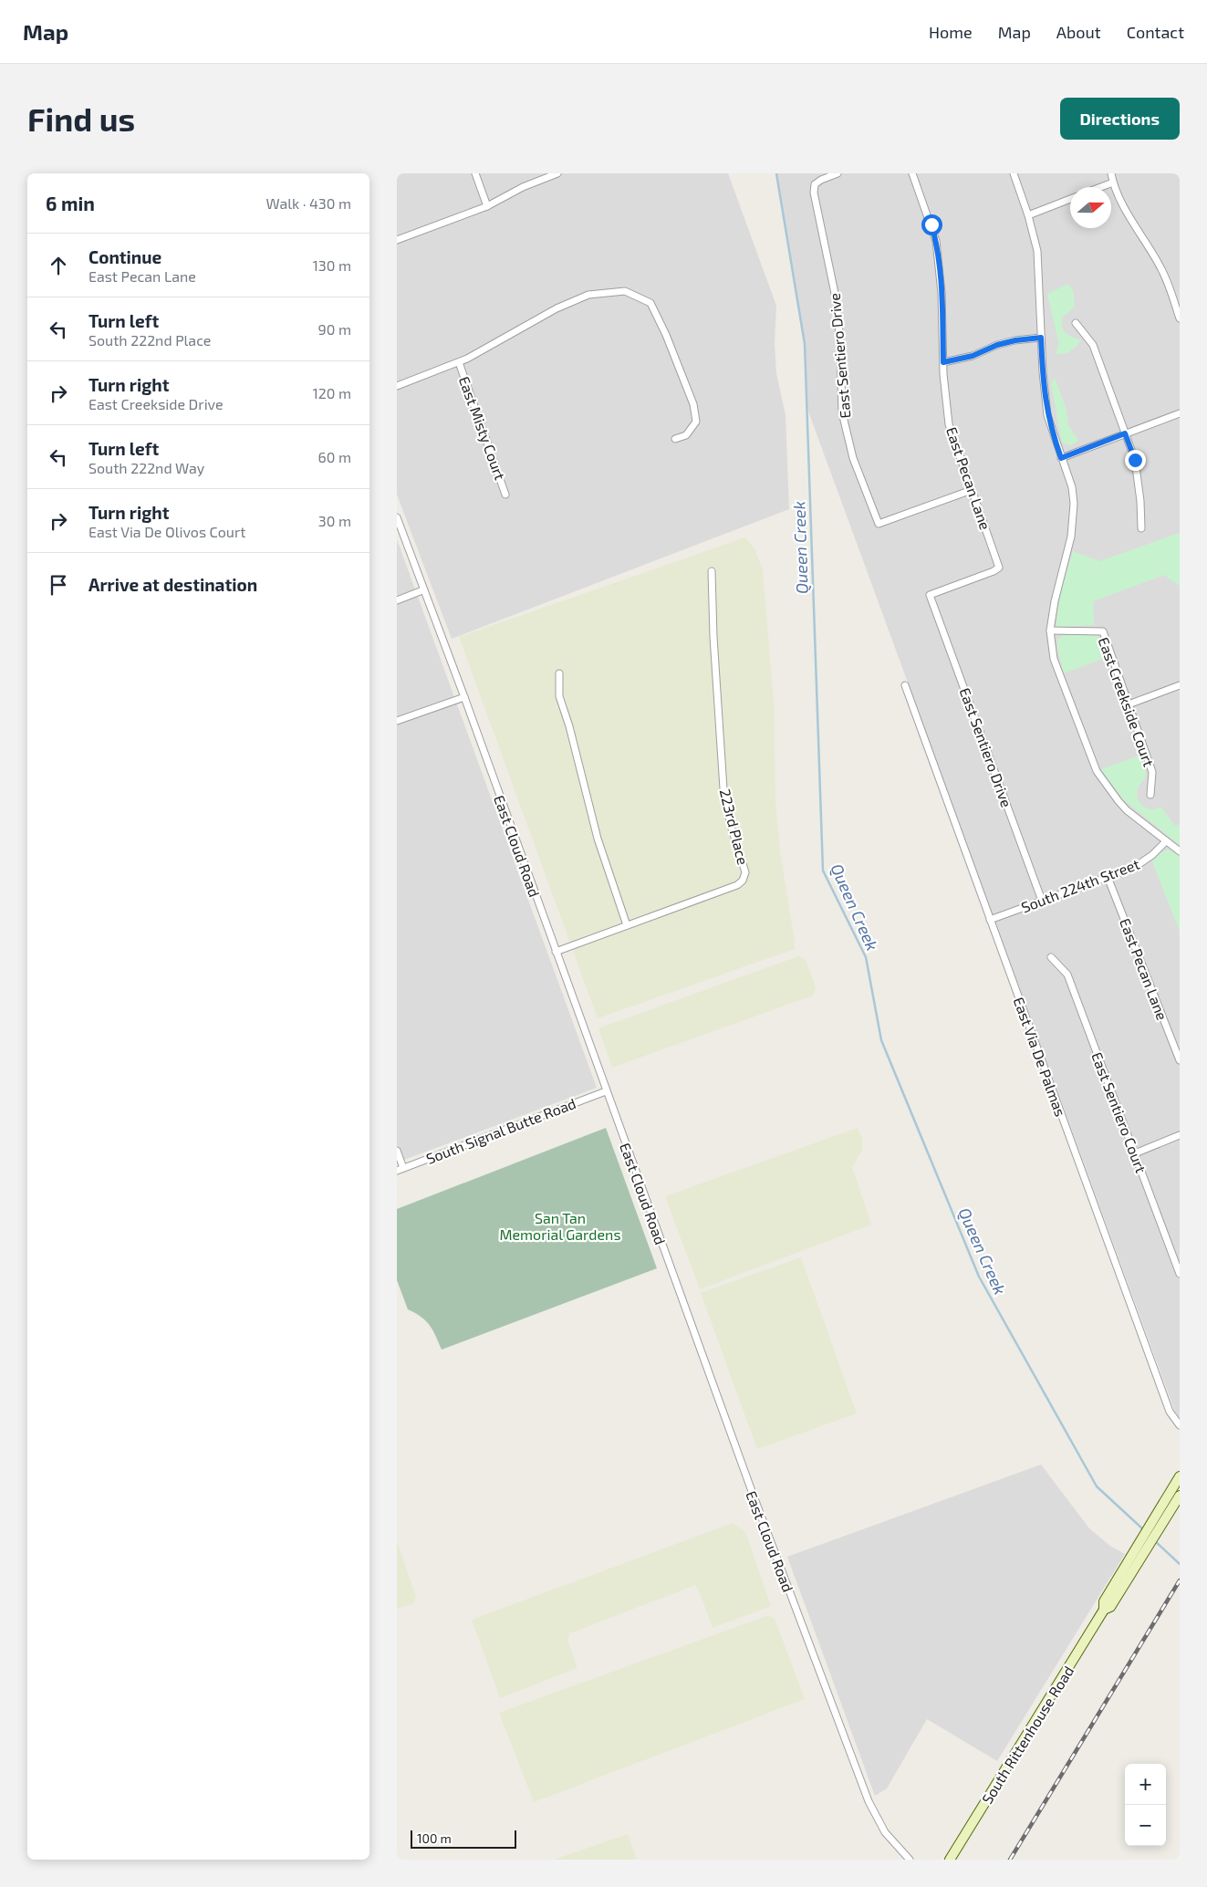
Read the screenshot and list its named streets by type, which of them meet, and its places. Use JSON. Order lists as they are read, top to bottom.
{
  "streets": {
    "main road": ["South Rittenhouse Road"],
    "street": [
      "East Sentiero Drive",
      "East Misty Court",
      "East Pecan Lane",
      "East Creekside Court",
      "223rd Place",
      "East Cloud Road",
      "South 224th Street",
      "East Via De Palmas",
      "East Sentiero Court",
      "South Signal Butte Road"
    ]
  },
  "crossings": [
    ["East Sentiero Drive", "East Pecan Lane"],
    ["East Sentiero Drive", "South 224th Street"],
    ["East Pecan Lane", "South 224th Street"],
    ["223rd Place", "East Cloud Road"],
    ["East Cloud Road", "South Signal Butte Road"],
    ["South 224th Street", "East Via De Palmas"]
  ],
  "water": ["Queen Creek"],
  "parks": ["San Tan Memorial Gardens"],
  "scale_bar": "100 m",
  "north": "right",
  "page": {
    "header": "Map",
    "nav": [
      "Home",
      "Map",
      "About",
      "Contact"
    ],
    "buttons": "Directions",
    "title": "Find us",
    "heading": ["6 min", "Walk · 430 m"],
    "list": [
      ["Continue", "East Pecan Lane", "130 m"],
      ["Turn left", "South 222nd Place", "90 m"],
      ["Turn right", "East Creekside Drive", "120 m"],
      ["Turn left", "South 222nd Way", "60 m"],
      ["Turn right", "East Via De Olivos Court", "30 m"],
      "Arrive at destination"
    ],
    "map_buttons": ["+", "−"],
    "scale": "100 m"
  }
}
